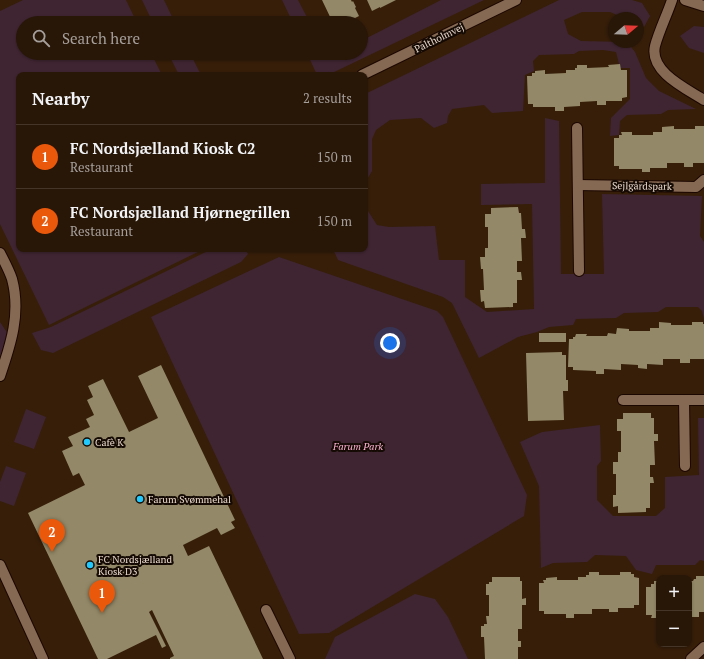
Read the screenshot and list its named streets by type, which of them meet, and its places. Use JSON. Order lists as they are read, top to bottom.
{
  "streets": {
    "street": ["Paltholmvej", "Sejlgårdspark"]
  },
  "parks": ["Farum Park"],
  "places": ["Cafè K", "Farum Svømmehal", "FC Nordsjælland Kiosk D3"],
  "north": "right",
  "page": {
    "search": "Search here",
    "heading": ["Nearby", "2 results"],
    "list": [
      {
        "mark": "1",
        "name": "FC Nordsjælland Kiosk C2",
        "note": "Restaurant",
        "value": "150 m"
      },
      {
        "mark": "2",
        "name": "FC Nordsjælland Hjørnegrillen",
        "note": "Restaurant",
        "value": "150 m"
      }
    ],
    "pins": ["2", "1"],
    "map_buttons": ["+", "−"]
  }
}
